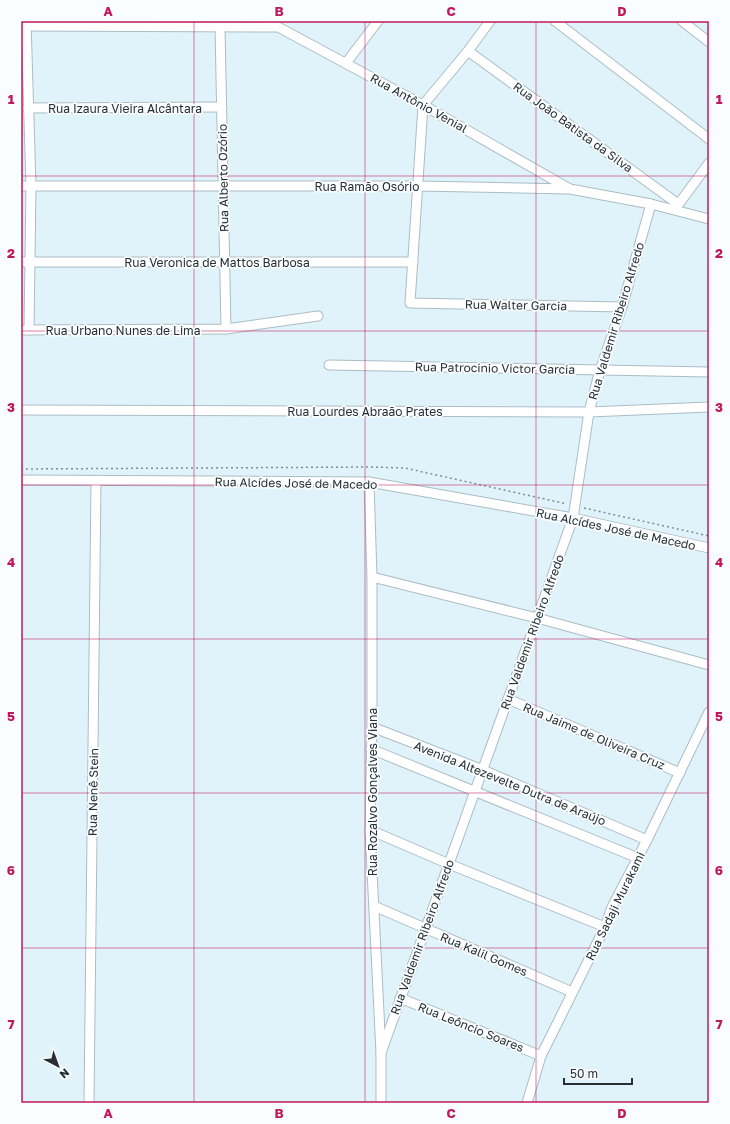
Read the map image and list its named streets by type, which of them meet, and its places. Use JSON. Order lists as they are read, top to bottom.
{
  "streets": {
    "street": [
      "Rua Antônio Venial",
      "Rua Izaura Vieira Alcântara",
      "Rua João Batista da Silva",
      "Rua Alberto Ozório",
      "Rua Ramão Osório",
      "Rua Veronica de Mattos Barbosa",
      "Rua Walter Garcia",
      "Rua Valdemir Ribeiro Alfredo",
      "Rua Urbano Nunes de Lima",
      "Rua Patrocinio Victor Garcia",
      "Rua Lourdes Abraão Prates",
      "Rua Alcídes José de Macedo",
      "Rua Jaime de Oliveira Cruz",
      "Avenida Altezevelte Dutra de Araújo",
      "Rua Nenê Stein",
      "Rua Rozalvo Gonçalves Viana",
      "Rua Sadaji Murakami",
      "Rua Kalil Gomes",
      "Rua Leôncio Soares"
    ]
  },
  "crossings": [
    ["Rua Antônio Venial", "Rua Ramão Osório"],
    ["Rua Izaura Vieira Alcântara", "Rua Alberto Ozório"],
    ["Rua João Batista da Silva", "Rua Ramão Osório"],
    ["Rua Alberto Ozório", "Rua Ramão Osório"],
    ["Rua Alberto Ozório", "Rua Veronica de Mattos Barbosa"],
    ["Rua Alberto Ozório", "Rua Urbano Nunes de Lima"],
    ["Rua Ramão Osório", "Rua Valdemir Ribeiro Alfredo"],
    ["Rua Veronica de Mattos Barbosa", "Rua Walter Garcia"],
    ["Rua Walter Garcia", "Rua Valdemir Ribeiro Alfredo"],
    ["Rua Valdemir Ribeiro Alfredo", "Rua Patrocinio Victor Garcia"],
    ["Rua Valdemir Ribeiro Alfredo", "Rua Lourdes Abraão Prates"],
    ["Rua Valdemir Ribeiro Alfredo", "Rua Alcídes José de Macedo"],
    ["Rua Valdemir Ribeiro Alfredo", "Rua Jaime de Oliveira Cruz"],
    ["Rua Valdemir Ribeiro Alfredo", "Avenida Altezevelte Dutra de Araújo"],
    ["Rua Valdemir Ribeiro Alfredo", "Rua Rozalvo Gonçalves Viana"],
    ["Rua Valdemir Ribeiro Alfredo", "Rua Kalil Gomes"],
    ["Rua Valdemir Ribeiro Alfredo", "Rua Leôncio Soares"],
    ["Rua Alcídes José de Macedo", "Rua Nenê Stein"],
    ["Rua Alcídes José de Macedo", "Rua Rozalvo Gonçalves Viana"],
    ["Rua Jaime de Oliveira Cruz", "Rua Sadaji Murakami"],
    ["Avenida Altezevelte Dutra de Araújo", "Rua Rozalvo Gonçalves Viana"],
    ["Avenida Altezevelte Dutra de Araújo", "Rua Sadaji Murakami"],
    ["Rua Rozalvo Gonçalves Viana", "Rua Kalil Gomes"],
    ["Rua Sadaji Murakami", "Rua Kalil Gomes"],
    ["Rua Sadaji Murakami", "Rua Leôncio Soares"]
  ],
  "scale_bar": "50 m",
  "north": "bottom right",
  "grid": {
    "columns": [
      "A",
      "B",
      "C",
      "D"
    ],
    "rows": [
      "1",
      "2",
      "3",
      "4",
      "5",
      "6",
      "7"
    ]
  }
}
